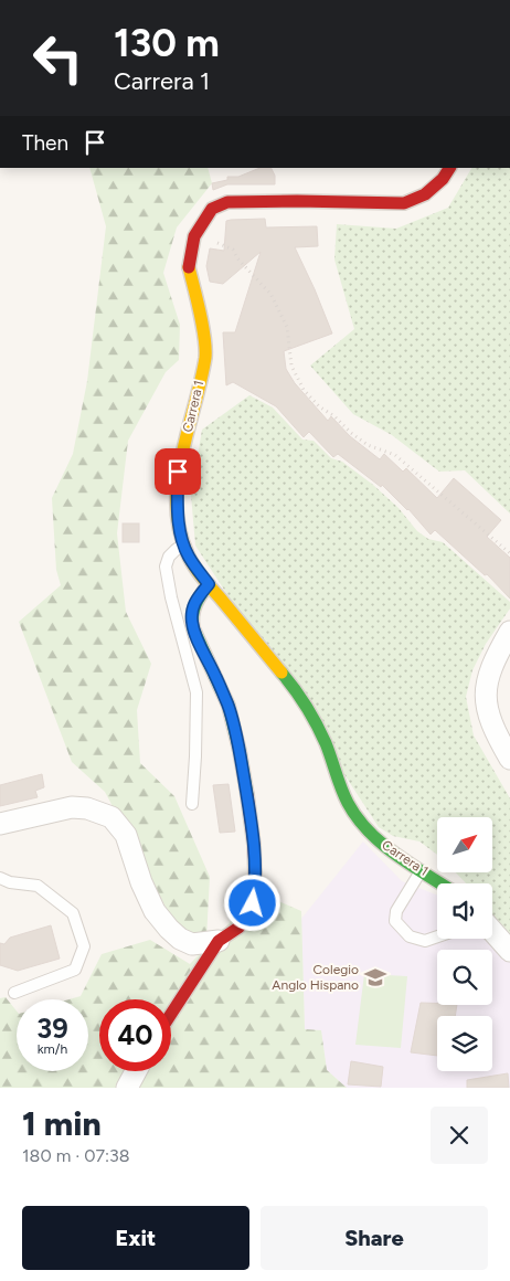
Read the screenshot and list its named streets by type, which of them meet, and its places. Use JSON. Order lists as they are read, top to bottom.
{
  "streets": {
    "street": ["Carrera 1"]
  },
  "places": {
    "school or university": ["Colegio Anglo Hispano"]
  },
  "north": "top right",
  "page": {
    "turn": ["130 m", "Carrera 1"],
    "then": "Then",
    "speed": "39 km/h",
    "limit": "40",
    "heading": ["1 min", "180 m · 07:38"],
    "buttons": ["Exit", "Share"]
  }
}
